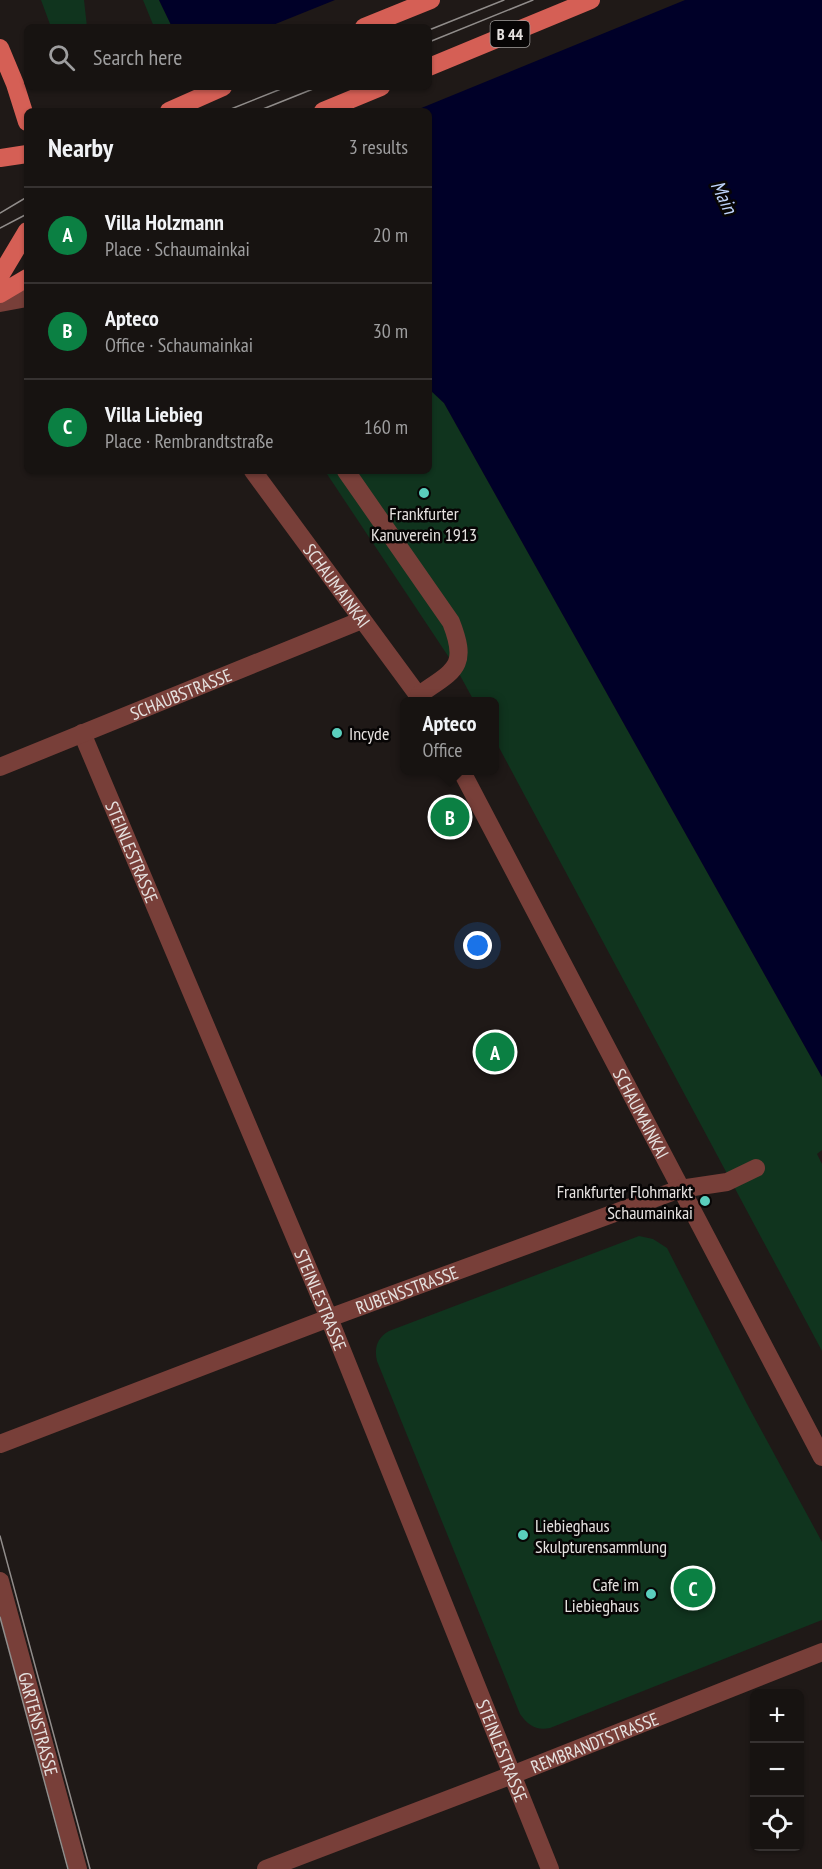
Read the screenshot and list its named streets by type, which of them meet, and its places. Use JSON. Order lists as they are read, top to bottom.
{
  "streets": {
    "main road": ["B 44"],
    "street": [
      "SCHAUMAINKAI",
      "SCHAUBSTRASSE",
      "STEINLESTRASSE",
      "RUBENSSTRASSE",
      "GARTENSTRASSE",
      "REMBRANDTSTRASSE"
    ]
  },
  "crossings": [
    ["SCHAUMAINKAI", "SCHAUBSTRASSE"],
    ["SCHAUMAINKAI", "RUBENSSTRASSE"],
    ["SCHAUBSTRASSE", "STEINLESTRASSE"],
    ["STEINLESTRASSE", "RUBENSSTRASSE"],
    ["STEINLESTRASSE", "REMBRANDTSTRASSE"]
  ],
  "water": ["Main"],
  "places": [
    "Frankfurter Kanuverein 1913",
    "Incyde",
    "Frankfurter Flohmarkt Schaumainkai",
    "Liebieghaus Skulpturensammlung",
    "Cafe im Liebieghaus"
  ],
  "page": {
    "search": "Search here",
    "heading": ["Nearby", "3 results"],
    "list": [
      {
        "mark": "A",
        "name": "Villa Holzmann",
        "note": "Place · Schaumainkai",
        "value": "20 m"
      },
      {
        "mark": "B",
        "name": "Apteco",
        "note": "Office · Schaumainkai",
        "value": "30 m"
      },
      {
        "mark": "C",
        "name": "Villa Liebieg",
        "note": "Place · Rembrandtstraße",
        "value": "160 m"
      }
    ],
    "popup": ["Apteco", "Office"],
    "pins": ["B", "A", "C"],
    "map_buttons": ["+", "−"]
  }
}
